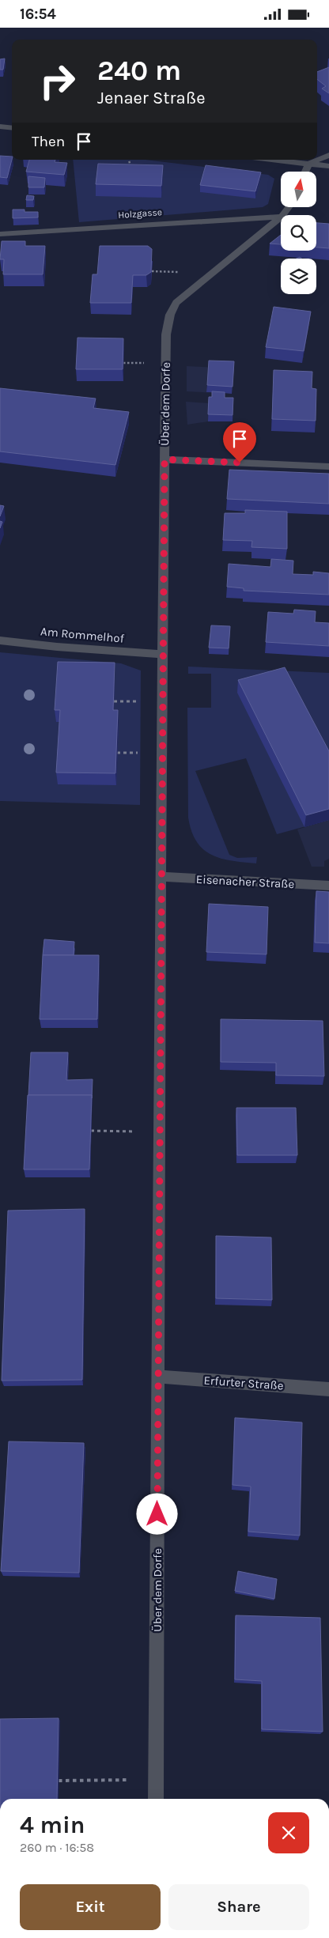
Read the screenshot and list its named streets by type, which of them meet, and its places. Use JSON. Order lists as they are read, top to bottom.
{
  "streets": {
    "street": [
      "Holzgasse",
      "Über dem Dorfe",
      "Am Rommelhof",
      "Eisenacher Straße",
      "Erfurter Straße"
    ]
  },
  "crossings": [
    ["Über dem Dorfe", "Am Rommelhof"],
    ["Über dem Dorfe", "Eisenacher Straße"],
    ["Über dem Dorfe", "Erfurter Straße"]
  ],
  "north": "top",
  "page": {
    "status": "16:54",
    "turn": ["240 m", "Jenaer Straße"],
    "then": "Then",
    "heading": ["4 min", "260 m · 16:58"],
    "buttons": ["Exit", "Share"]
  }
}
